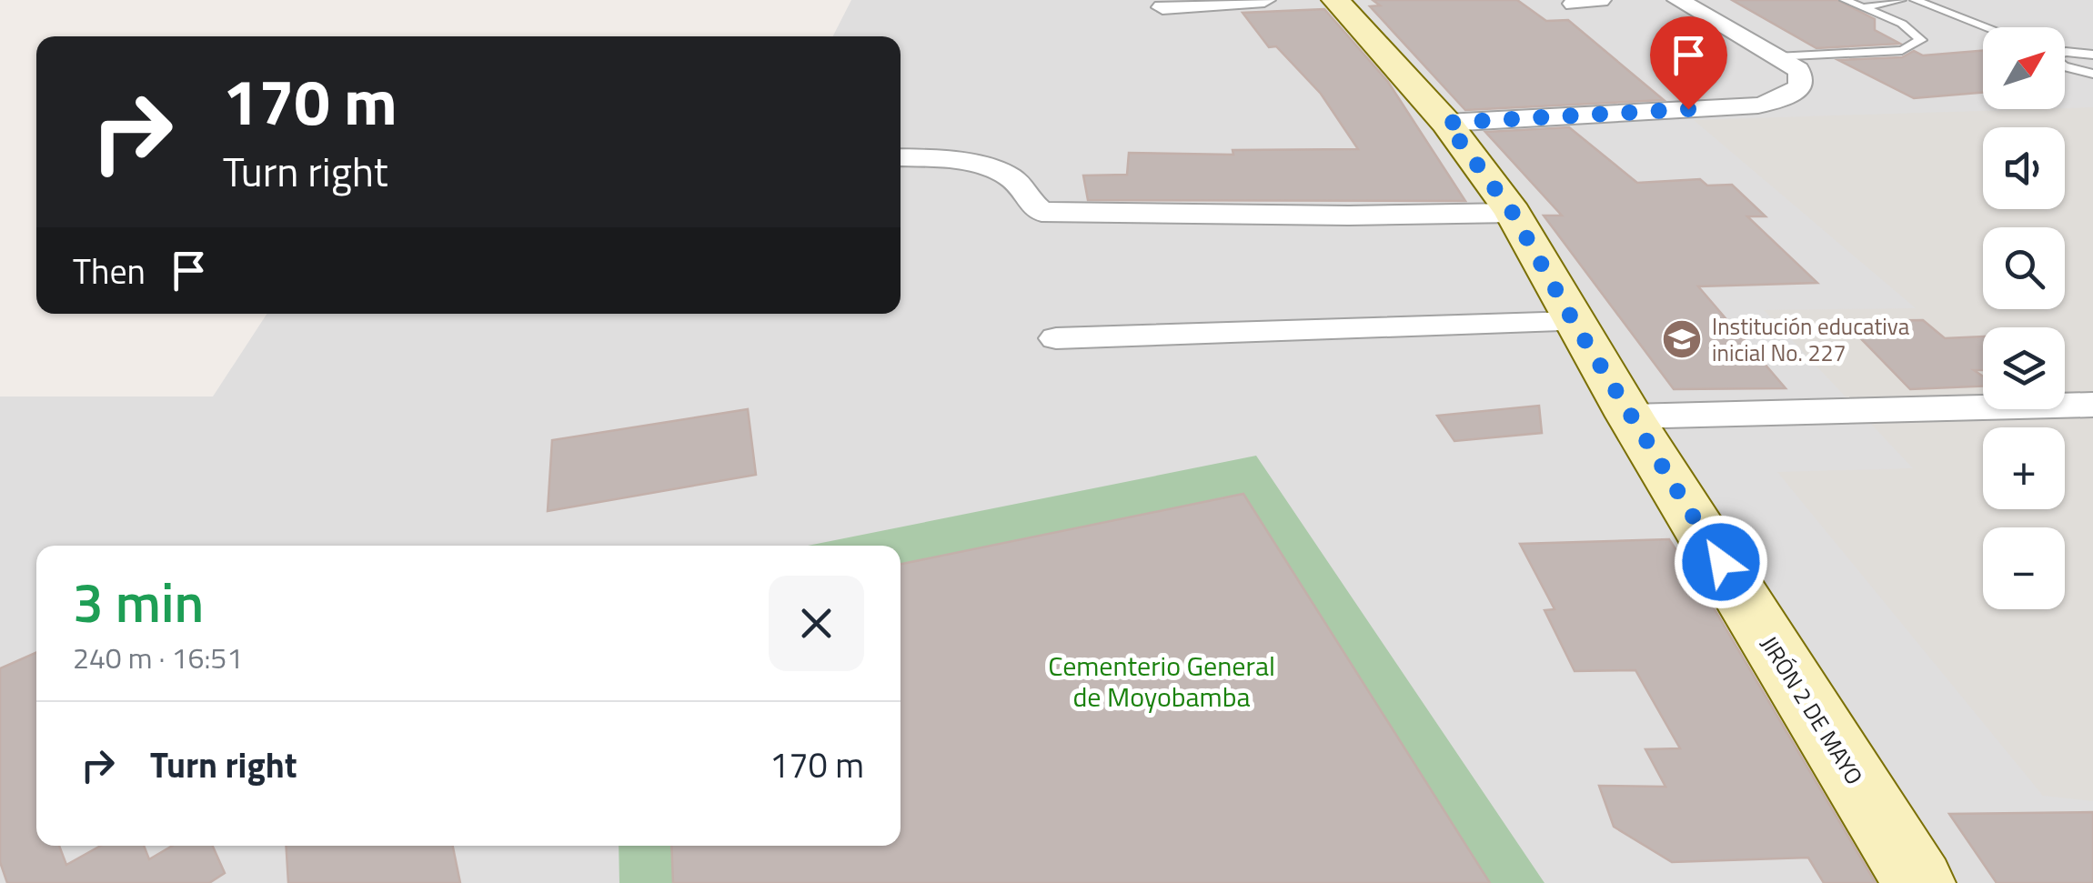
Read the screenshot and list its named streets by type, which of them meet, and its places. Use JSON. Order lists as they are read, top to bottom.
{
  "streets": {
    "main road": ["JIRÓN 2 DE MAYO"]
  },
  "parks": ["Cementerio General de Moyobamba"],
  "places": {
    "school or university": ["Institución educativa inicial No. 227"]
  },
  "north": "top right",
  "page": {
    "map_buttons": ["+", "−"],
    "turn": ["170 m", "Turn right"],
    "then": "Then",
    "heading": ["3 min", "240 m · 16:51"],
    "list": [
      {
        "name": "Turn right",
        "value": "170 m"
      }
    ]
  }
}
